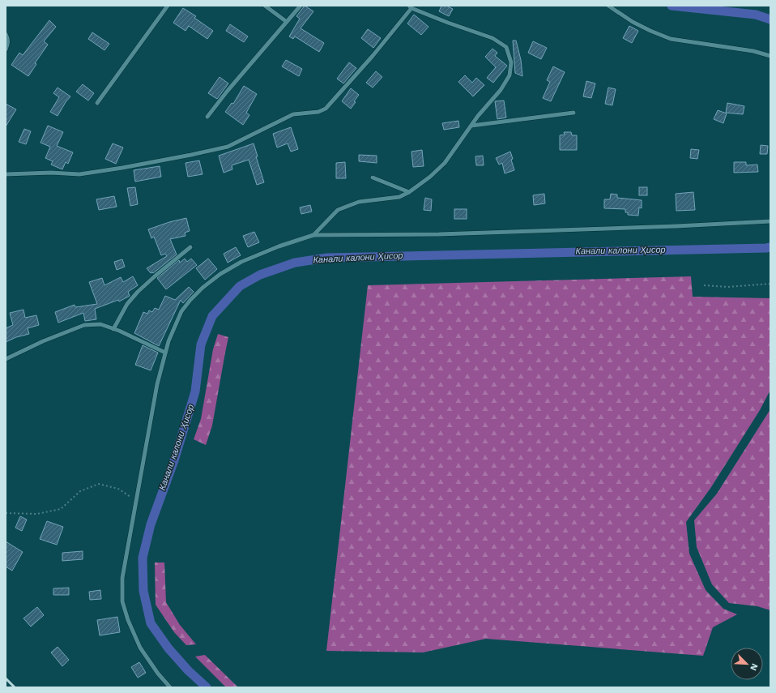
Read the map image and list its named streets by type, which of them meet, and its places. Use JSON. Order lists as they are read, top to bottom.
{
  "water": ["Канали калони Ҳисор"],
  "north": "bottom right"
}
